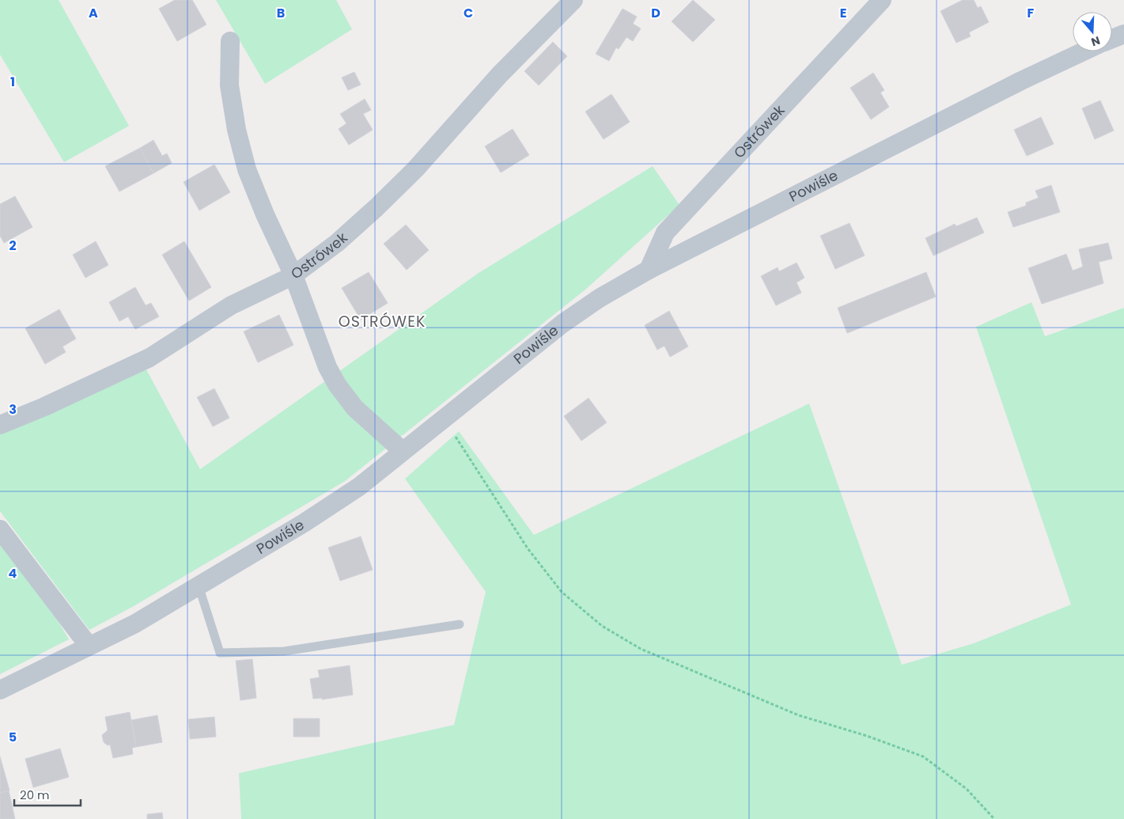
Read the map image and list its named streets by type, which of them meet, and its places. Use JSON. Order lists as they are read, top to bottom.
{
  "streets": {
    "street": ["Ostrówek", "Powiśle"]
  },
  "crossings": [
    ["Ostrówek", "Powiśle"]
  ],
  "districts": ["OSTRÓWEK"],
  "scale_bar": "20 m",
  "north": "bottom",
  "grid": {
    "columns": [
      "A",
      "B",
      "C",
      "D",
      "E",
      "F"
    ],
    "rows": [
      "1",
      "2",
      "3",
      "4",
      "5"
    ]
  }
}
